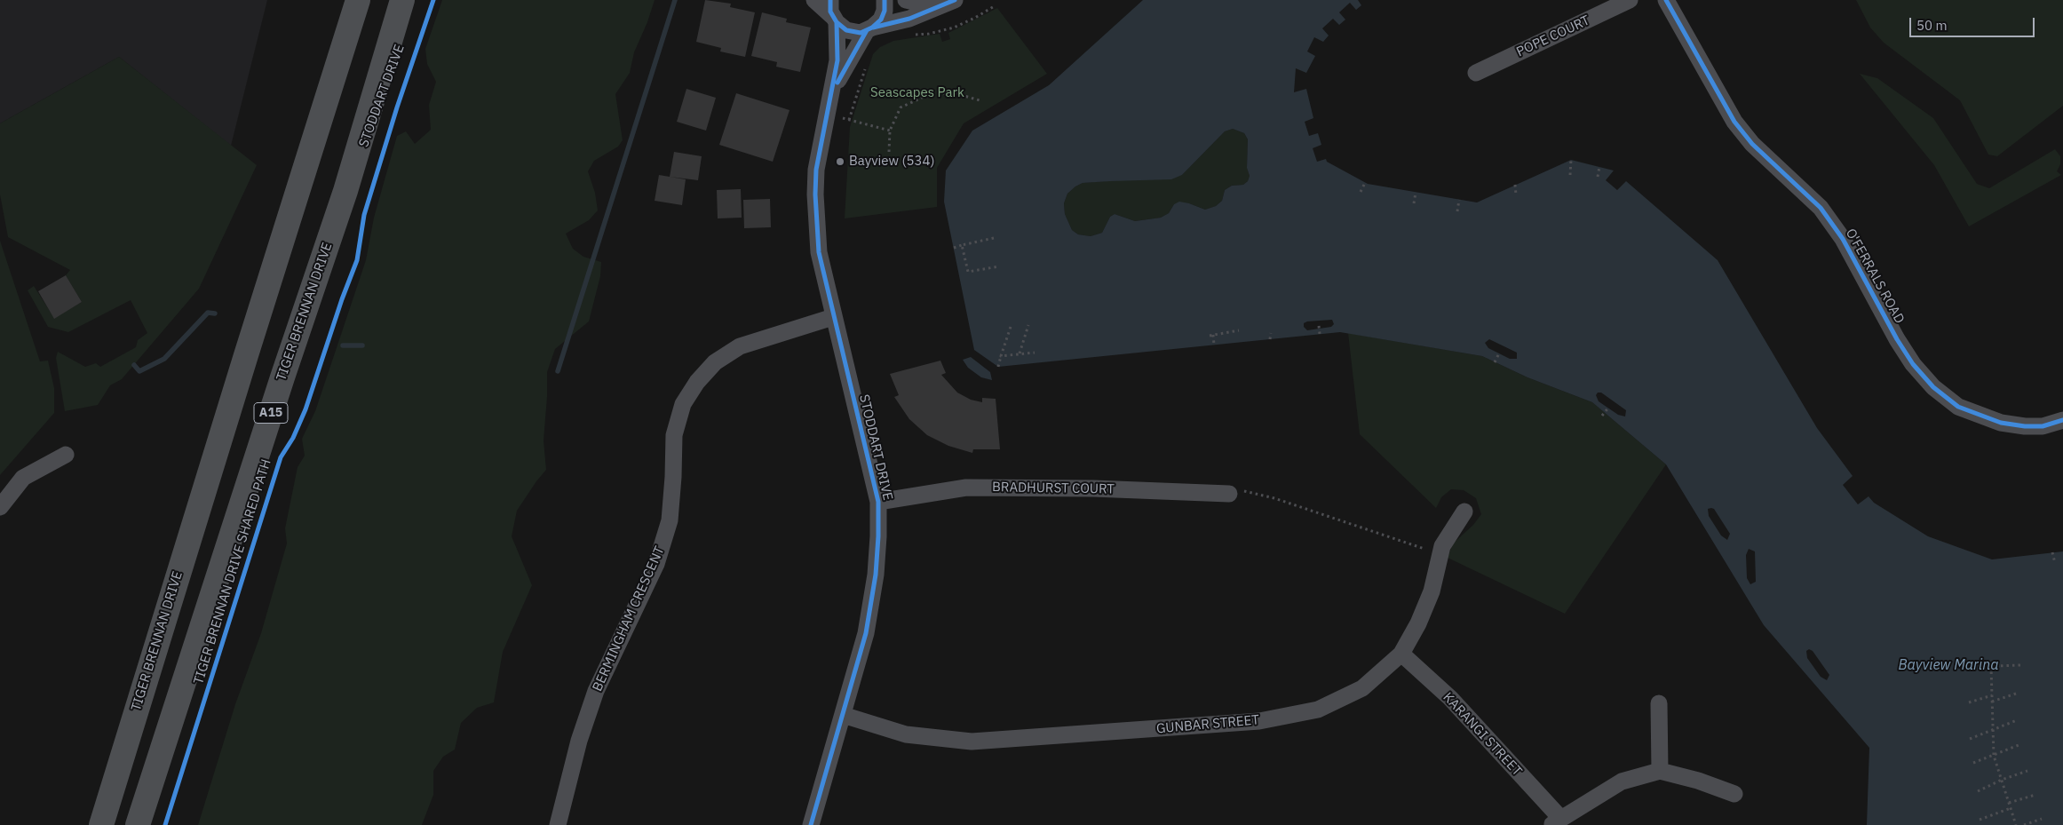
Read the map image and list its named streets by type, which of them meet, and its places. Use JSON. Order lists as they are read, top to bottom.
{
  "streets": {
    "main road": ["TIGER BRENNAN DRIVE", "A15"],
    "street": [
      "POPE COURT",
      "STODDART DRIVE",
      "O'FERRALS ROAD",
      "BRADHURST COURT",
      "BERMINGHAM CRESCENT",
      "GUNBAR STREET",
      "KARANGI STREET"
    ],
    "cycle path": ["TIGER BRENNAN DRIVE SHARED PATH"]
  },
  "crossings": [
    ["STODDART DRIVE", "TIGER BRENNAN DRIVE"],
    ["STODDART DRIVE", "BRADHURST COURT"],
    ["STODDART DRIVE", "BERMINGHAM CRESCENT"],
    ["STODDART DRIVE", "GUNBAR STREET"],
    ["GUNBAR STREET", "KARANGI STREET"]
  ],
  "water": ["Bayview Marina"],
  "parks": ["Seascapes Park"],
  "places": ["Bayview (534)"],
  "scale_bar": "50 m"
}
